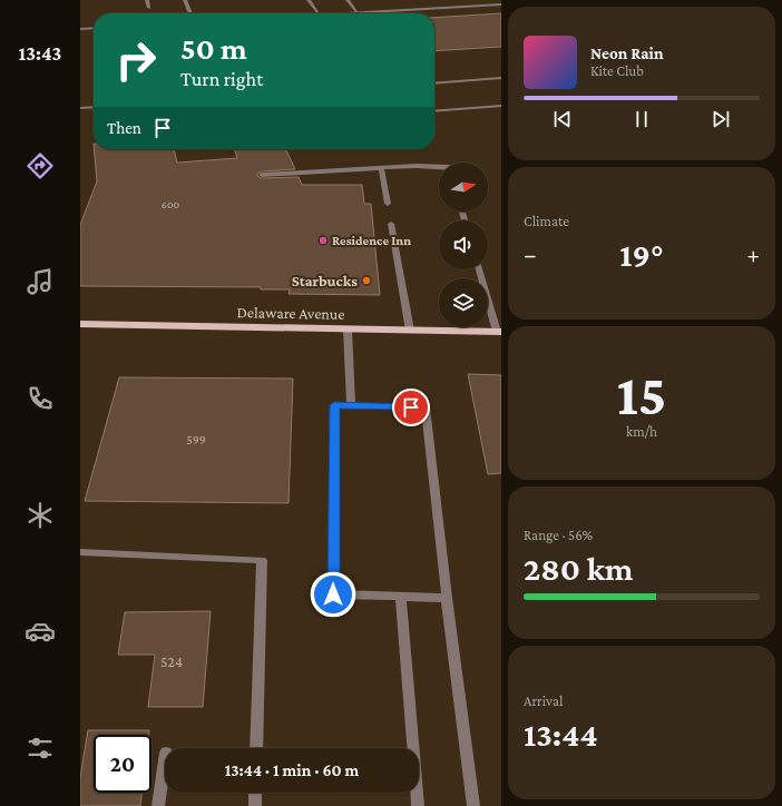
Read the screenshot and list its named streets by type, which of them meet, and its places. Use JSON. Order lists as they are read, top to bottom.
{
  "streets": {
    "main road": ["Delaware Avenue"]
  },
  "places": ["Residence Inn", "Starbucks"],
  "house_numbers": ["600", "599", "524"],
  "north": "right",
  "page": {
    "tabs": "13:43",
    "turn": ["50 m", "Turn right"],
    "song": ["Neon Rain", "Kite Club"],
    "then": "Then",
    "tile": [
      "Climate",
      ["15", "km/h"],
      ["Range · 56%", "280 km"],
      ["Arrival", "13:44"]
    ],
    "heat": ["−", "19°", "+"],
    "limit": "20",
    "trip": "13:44 · 1 min · 60 m"
  }
}
